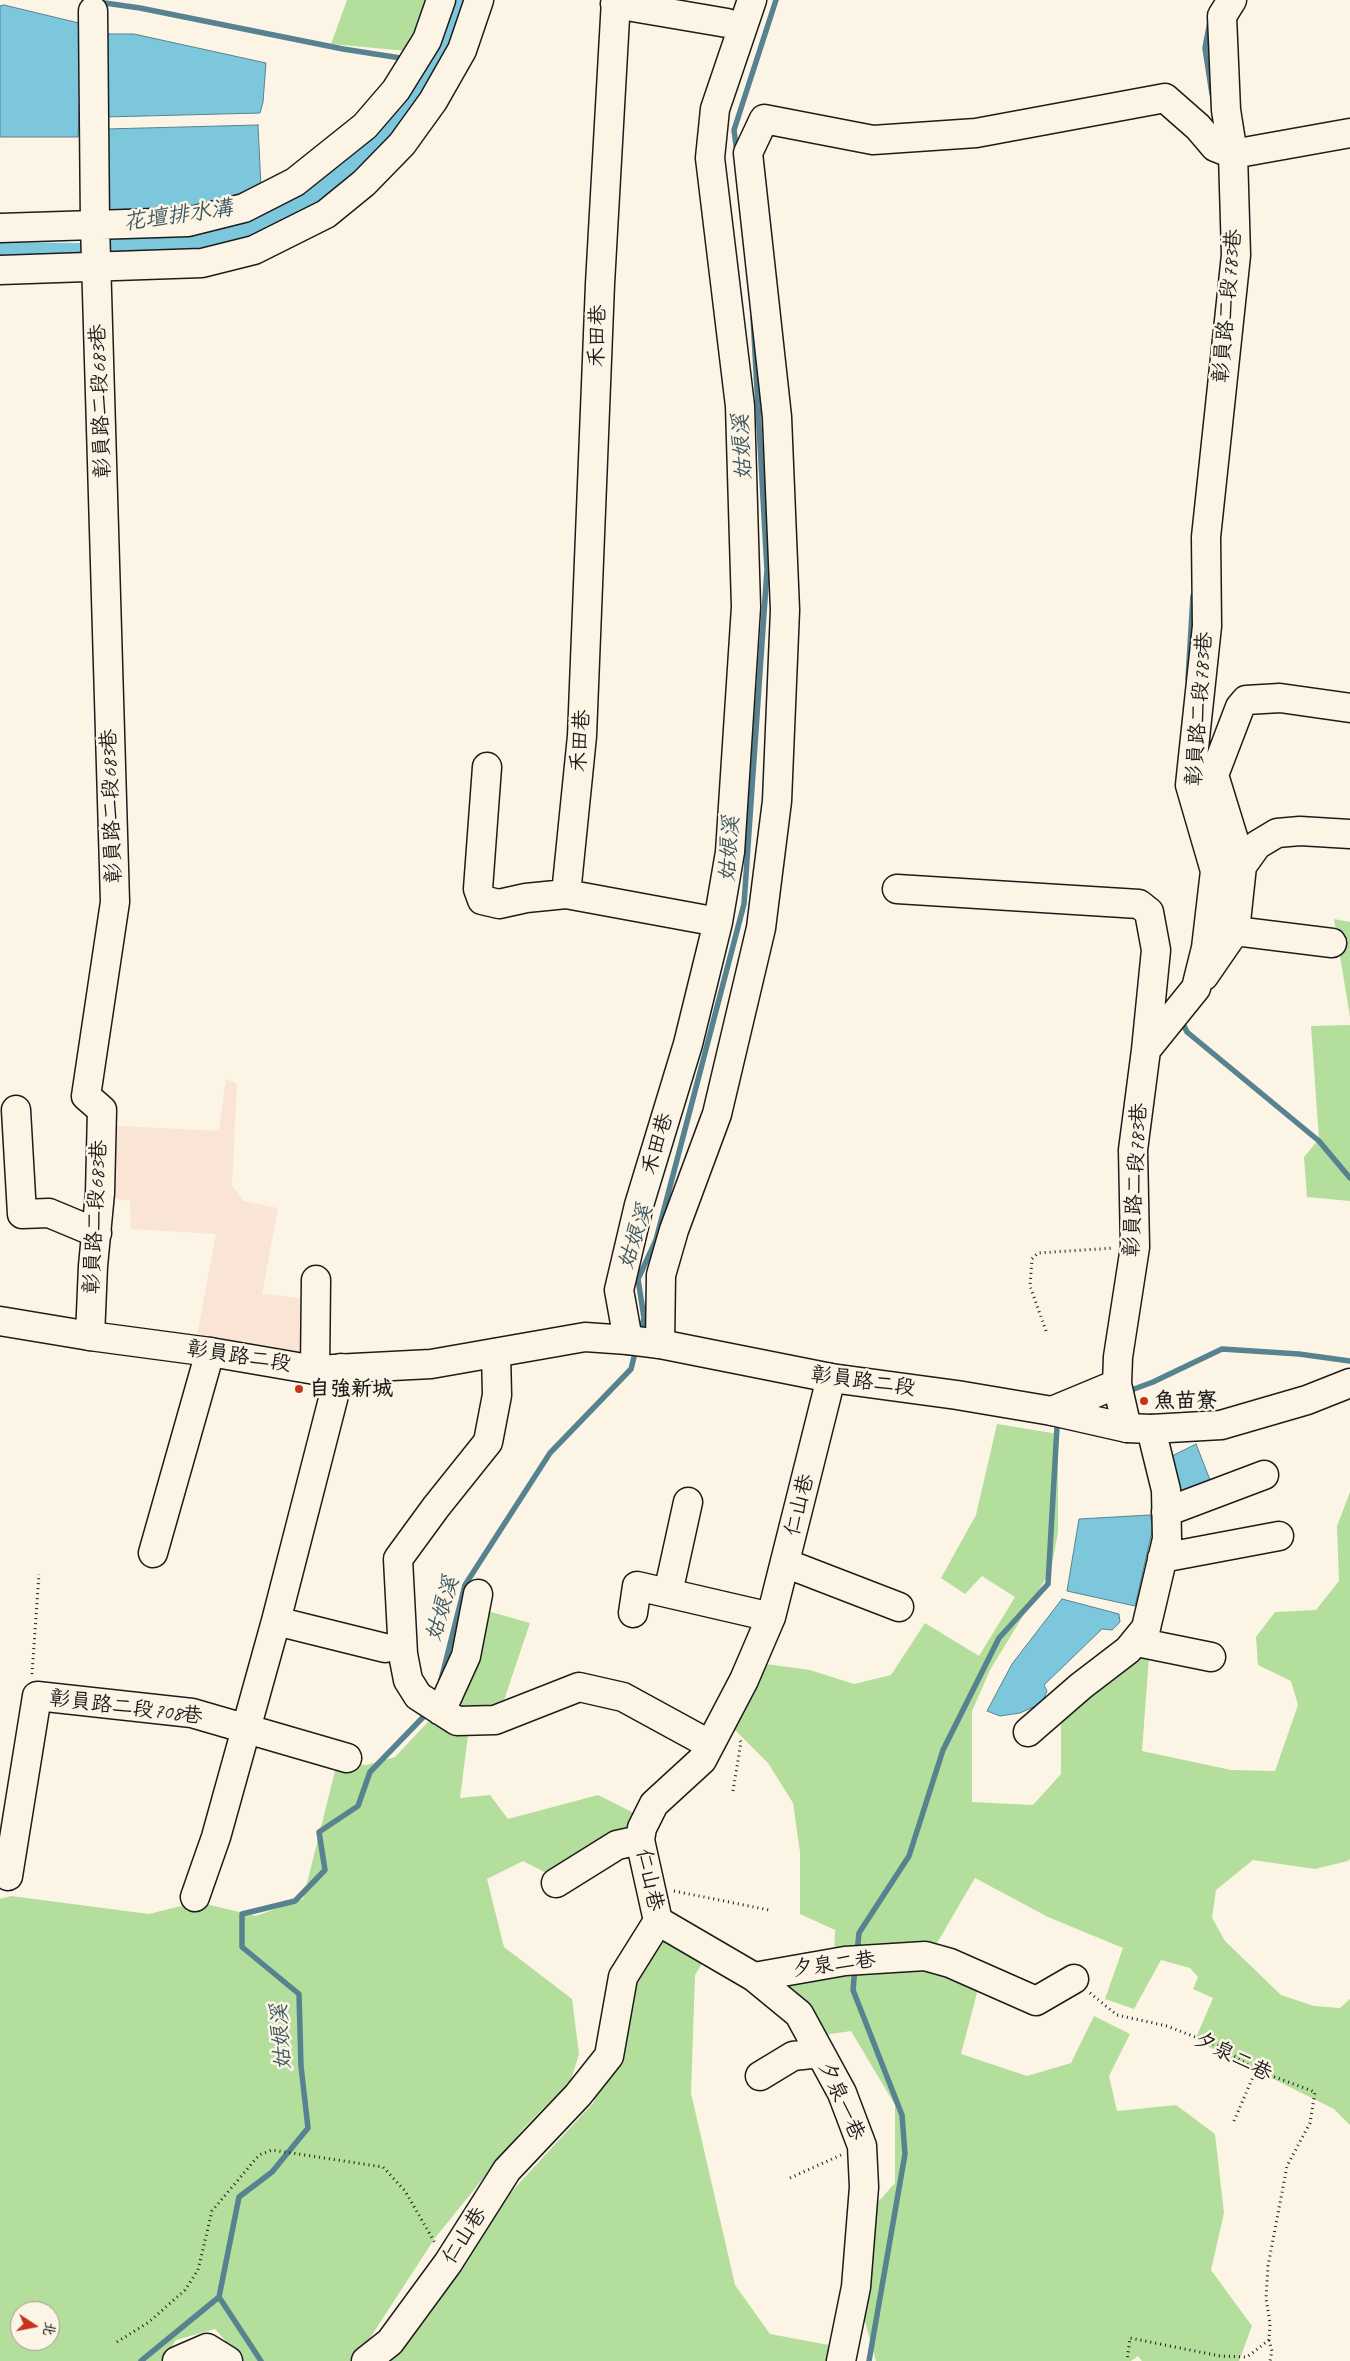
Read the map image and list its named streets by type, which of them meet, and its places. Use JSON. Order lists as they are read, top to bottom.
{
  "streets": {
    "main road": [
      "彰員路二段783巷",
      "禾田巷",
      "彰員路二段683巷",
      "彰員路二段",
      "仁山巷",
      "彰員路二段708巷",
      "夕泉二巷",
      "夕泉一巷"
    ]
  },
  "crossings": [
    ["彰員路二段783巷", "彰員路二段"],
    ["禾田巷", "彰員路二段"],
    ["彰員路二段683巷", "彰員路二段"],
    ["彰員路二段", "仁山巷"],
    ["仁山巷", "夕泉一巷"],
    ["夕泉二巷", "夕泉一巷"]
  ],
  "water": ["花壇排水溝", "姑娘溪"],
  "places": ["自強新城", "魚苗寮"],
  "north": "right"
}
